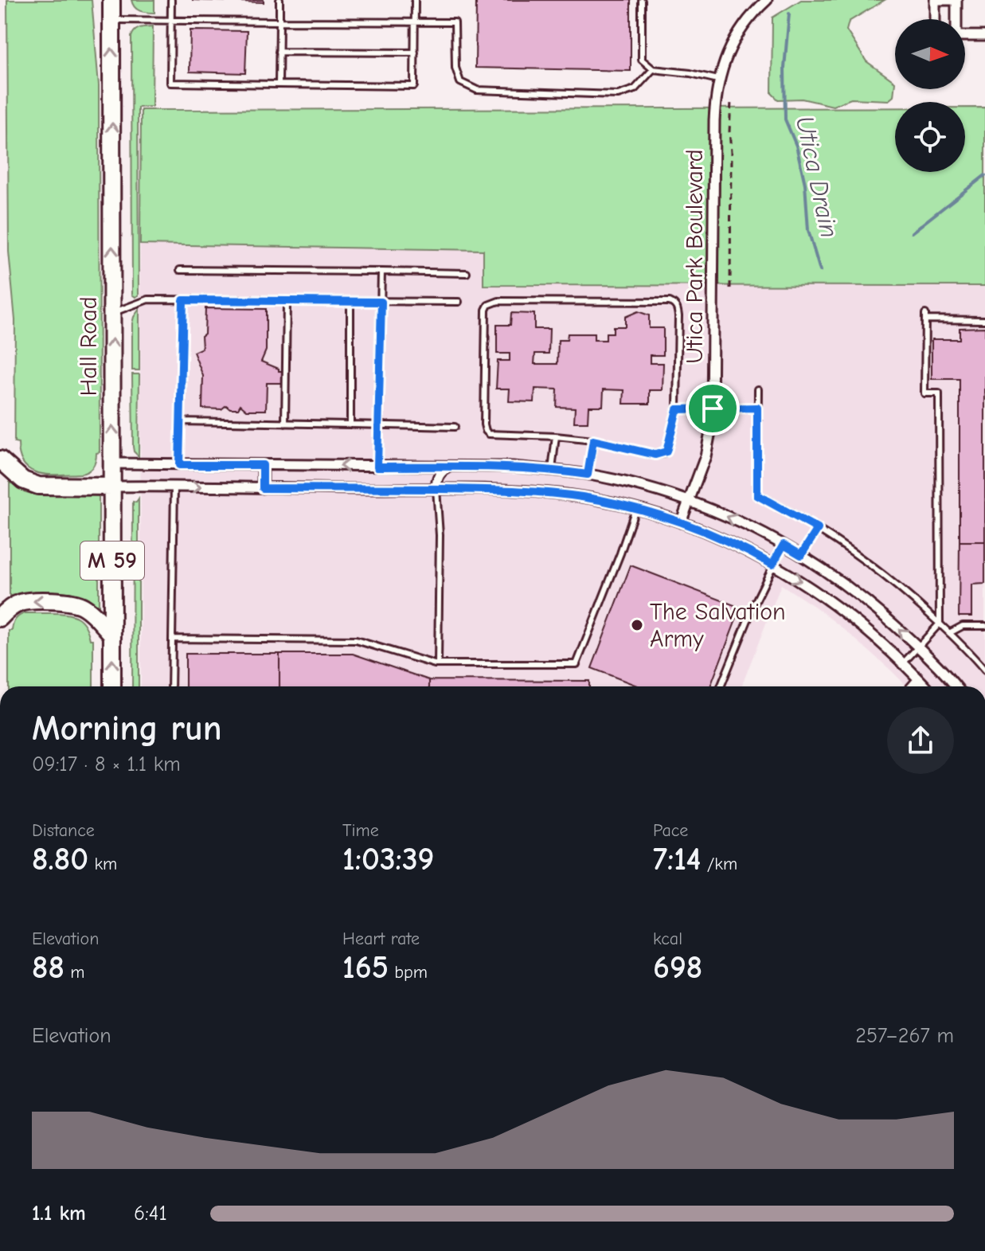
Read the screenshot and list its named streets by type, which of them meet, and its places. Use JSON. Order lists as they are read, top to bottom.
{
  "streets": {
    "highway": ["Hall Road", "M 59"],
    "street": ["Utica Park Boulevard"]
  },
  "one_way": ["Hall Road"],
  "water": ["Utica Drain"],
  "places": ["The Salvation Army"],
  "north": "right",
  "page": {
    "heading": ["Morning run", "09:17 · 8 × 1.1 km"],
    "stats": [
      ["Distance", "8.80 km"],
      ["Time", "1:03:39"],
      ["Pace", "7:14 /km"],
      ["Elevation", "88 m"],
      ["Heart rate", "165 bpm"],
      ["kcal", "698"]
    ],
    "chart": ["Elevation", "257–267 m"],
    "list": [
      {
        "name": "1.1 km",
        "note": "6:41"
      }
    ]
  }
}
